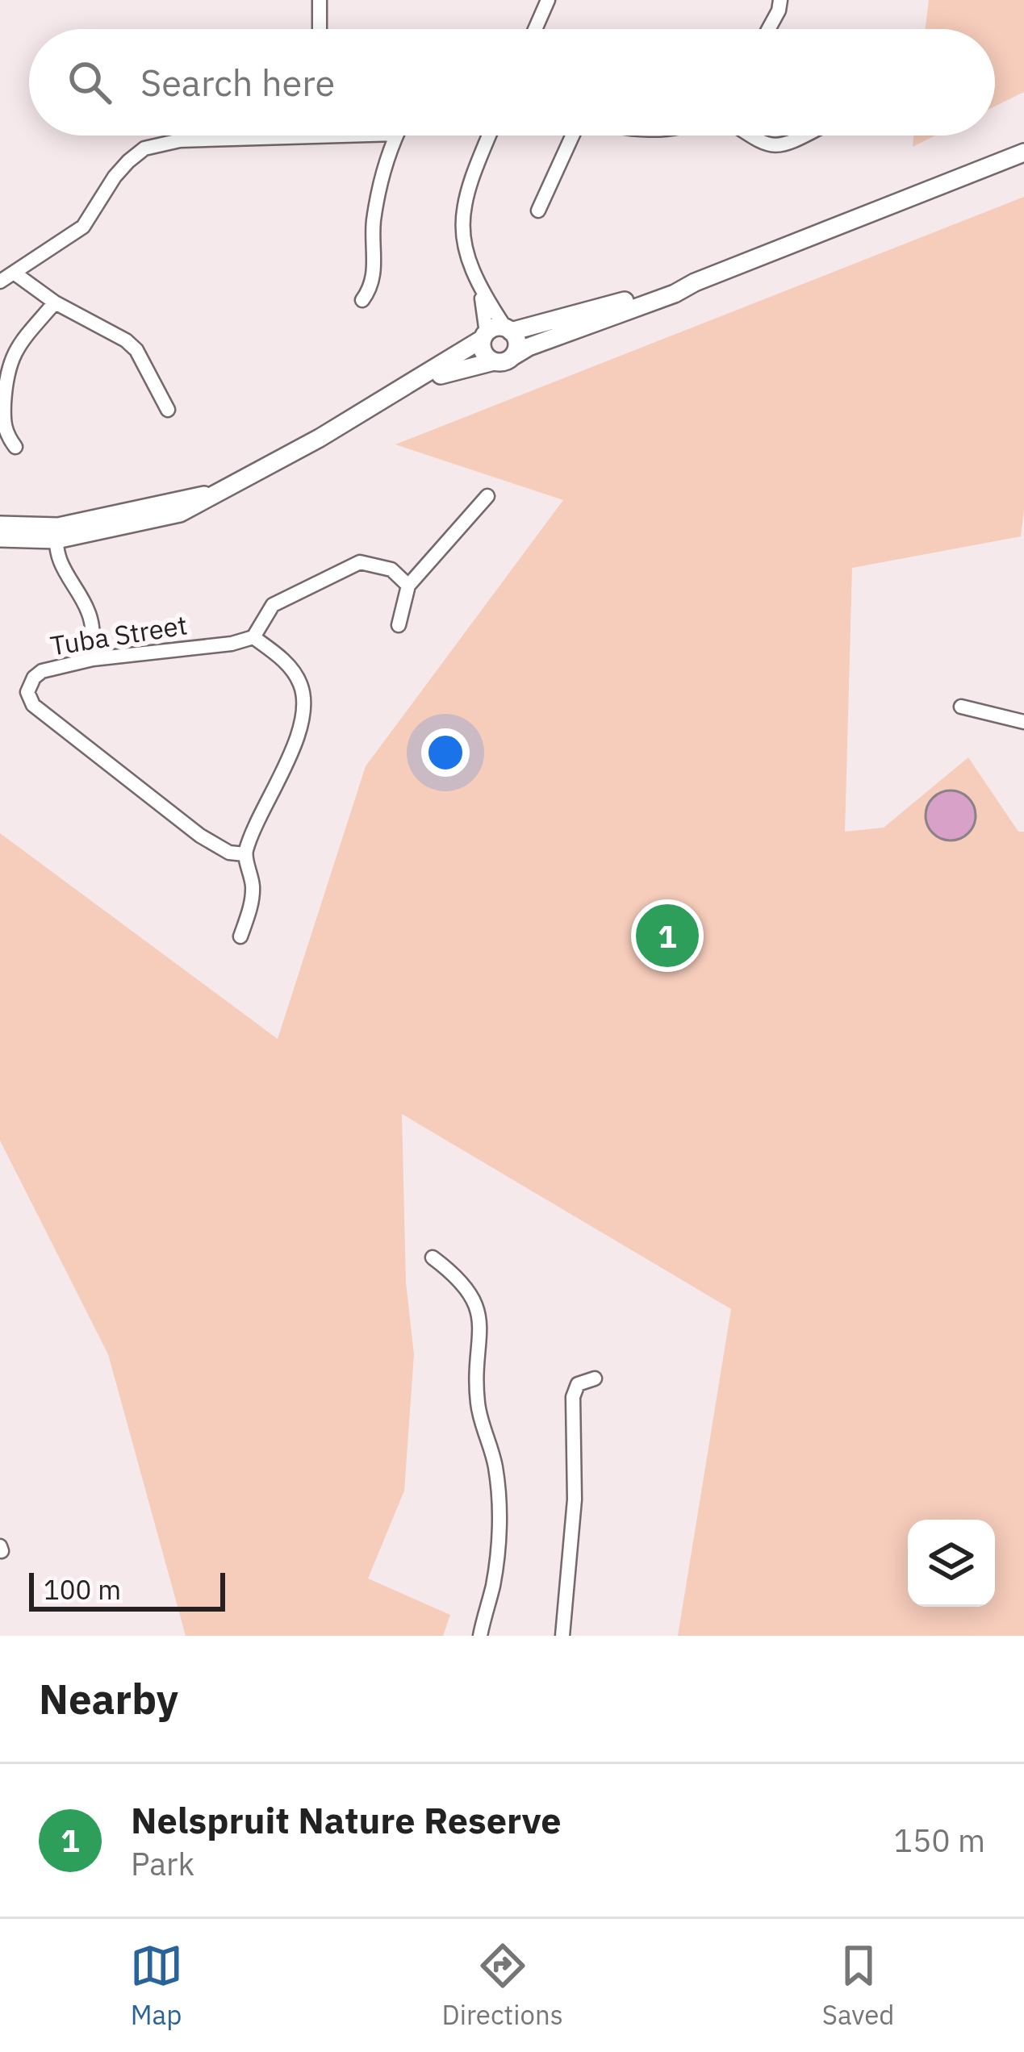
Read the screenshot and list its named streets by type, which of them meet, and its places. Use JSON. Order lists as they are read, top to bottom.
{
  "streets": {
    "street": ["Tuba Street"]
  },
  "scale_bar": "100 m",
  "page": {
    "search": "Search here",
    "pins": "1",
    "scale": "100 m",
    "heading": "Nearby",
    "list": [
      {
        "mark": "1",
        "name": "Nelspruit Nature Reserve",
        "note": "Park",
        "value": "150 m"
      }
    ],
    "nav": ["Map", "Directions", "Saved"]
  }
}
